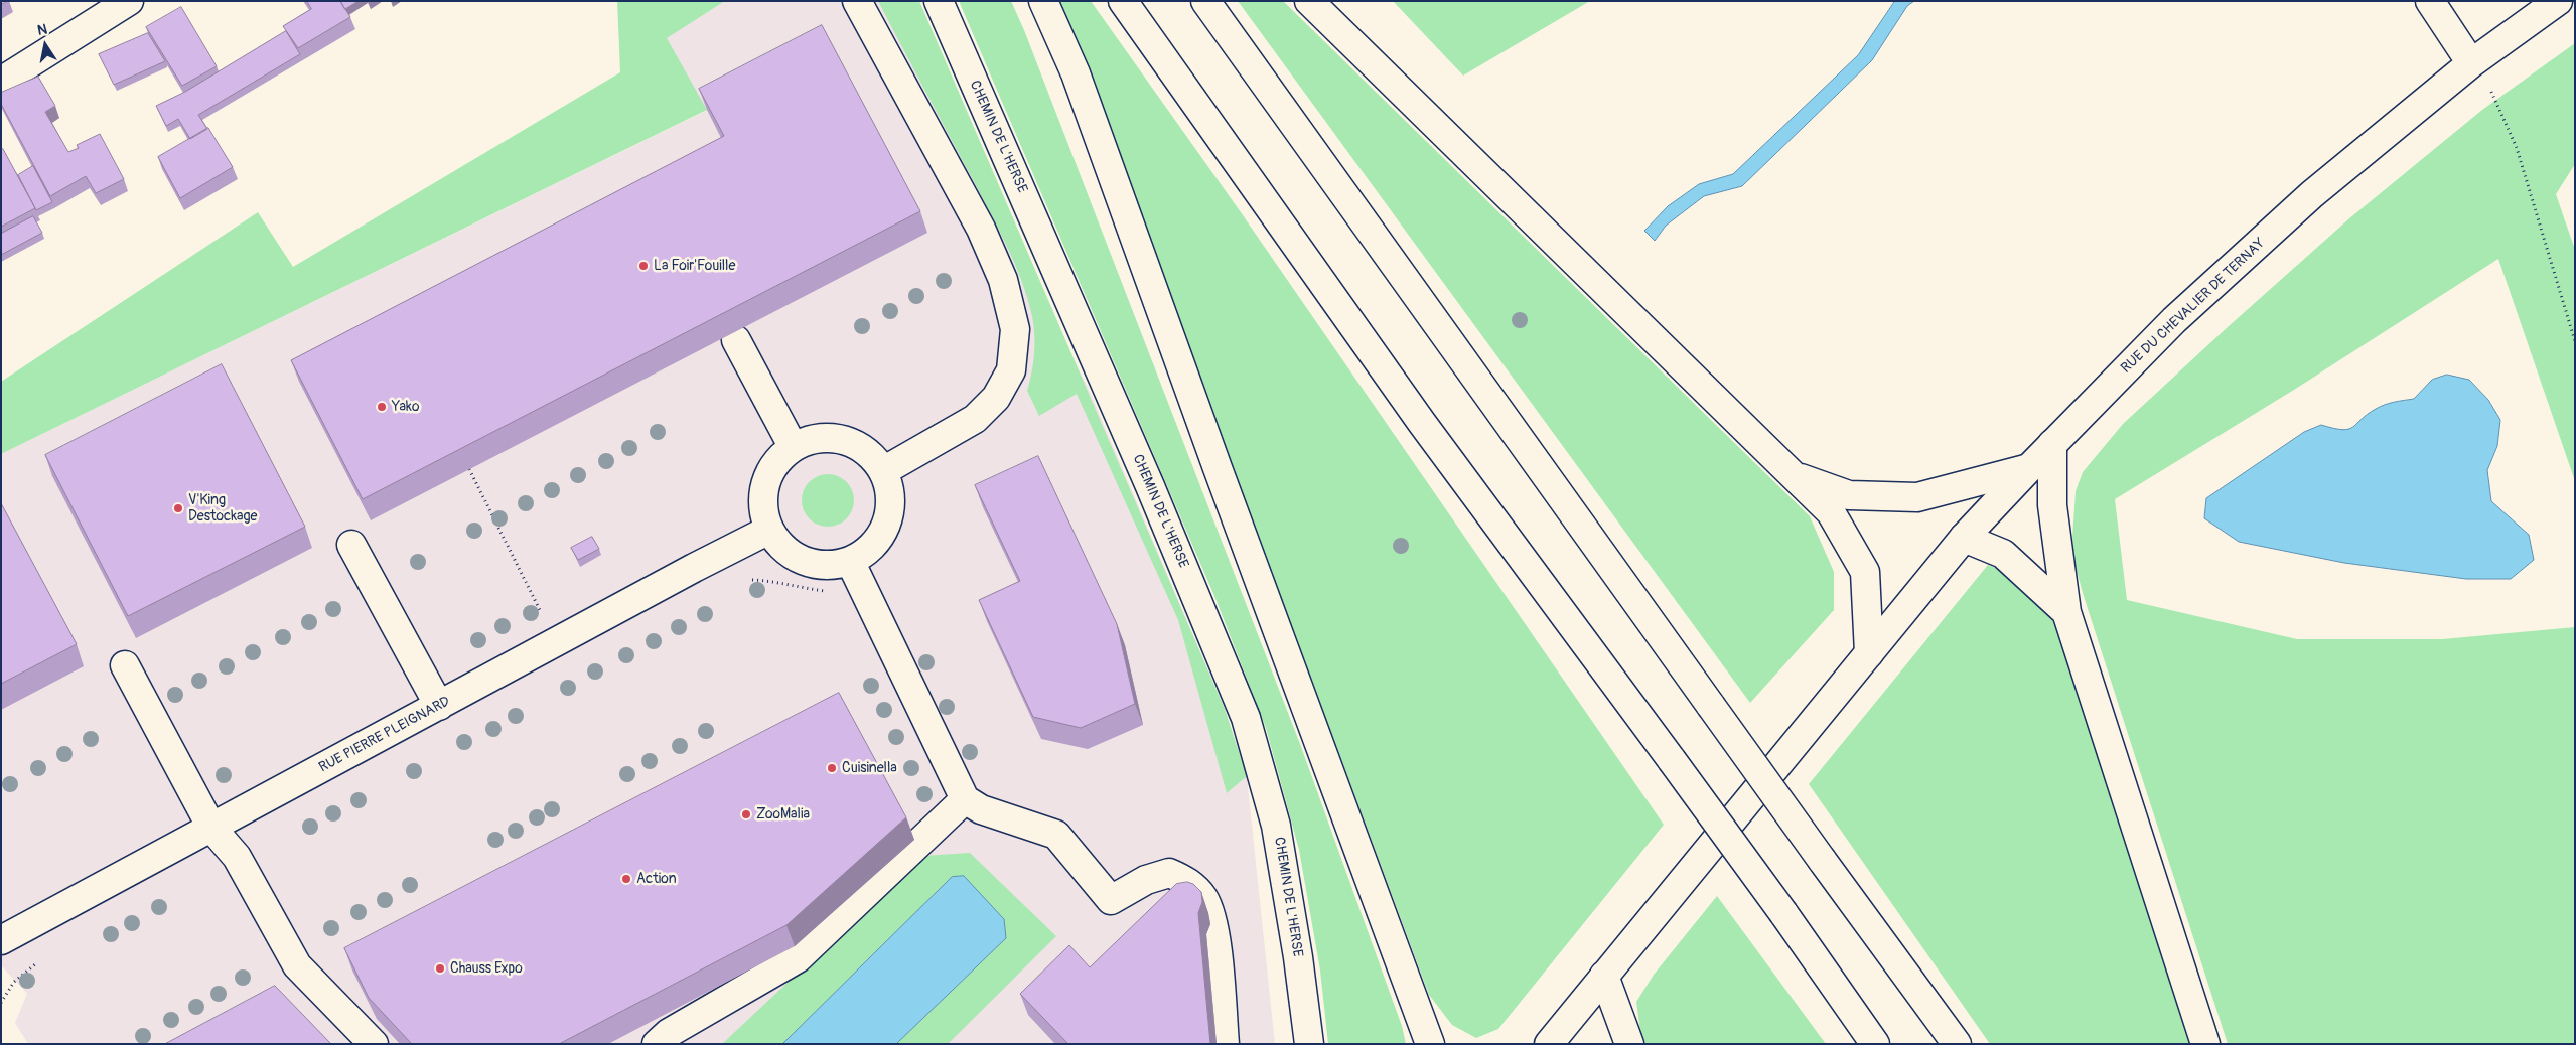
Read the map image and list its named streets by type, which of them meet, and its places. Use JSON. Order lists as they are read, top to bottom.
{
  "streets": {
    "main road": ["CHEMIN DE L'HERSE", "RUE DU CHEVALIER DE TERNAY", "RUE PIERRE PLEIGNARD"]
  },
  "places": [
    "La Foir'Fouille",
    "Yako",
    "V'King Destockage",
    "Cuisinella",
    "ZooMalia",
    "Action",
    "Chauss Expo"
  ],
  "north": "top"
}
